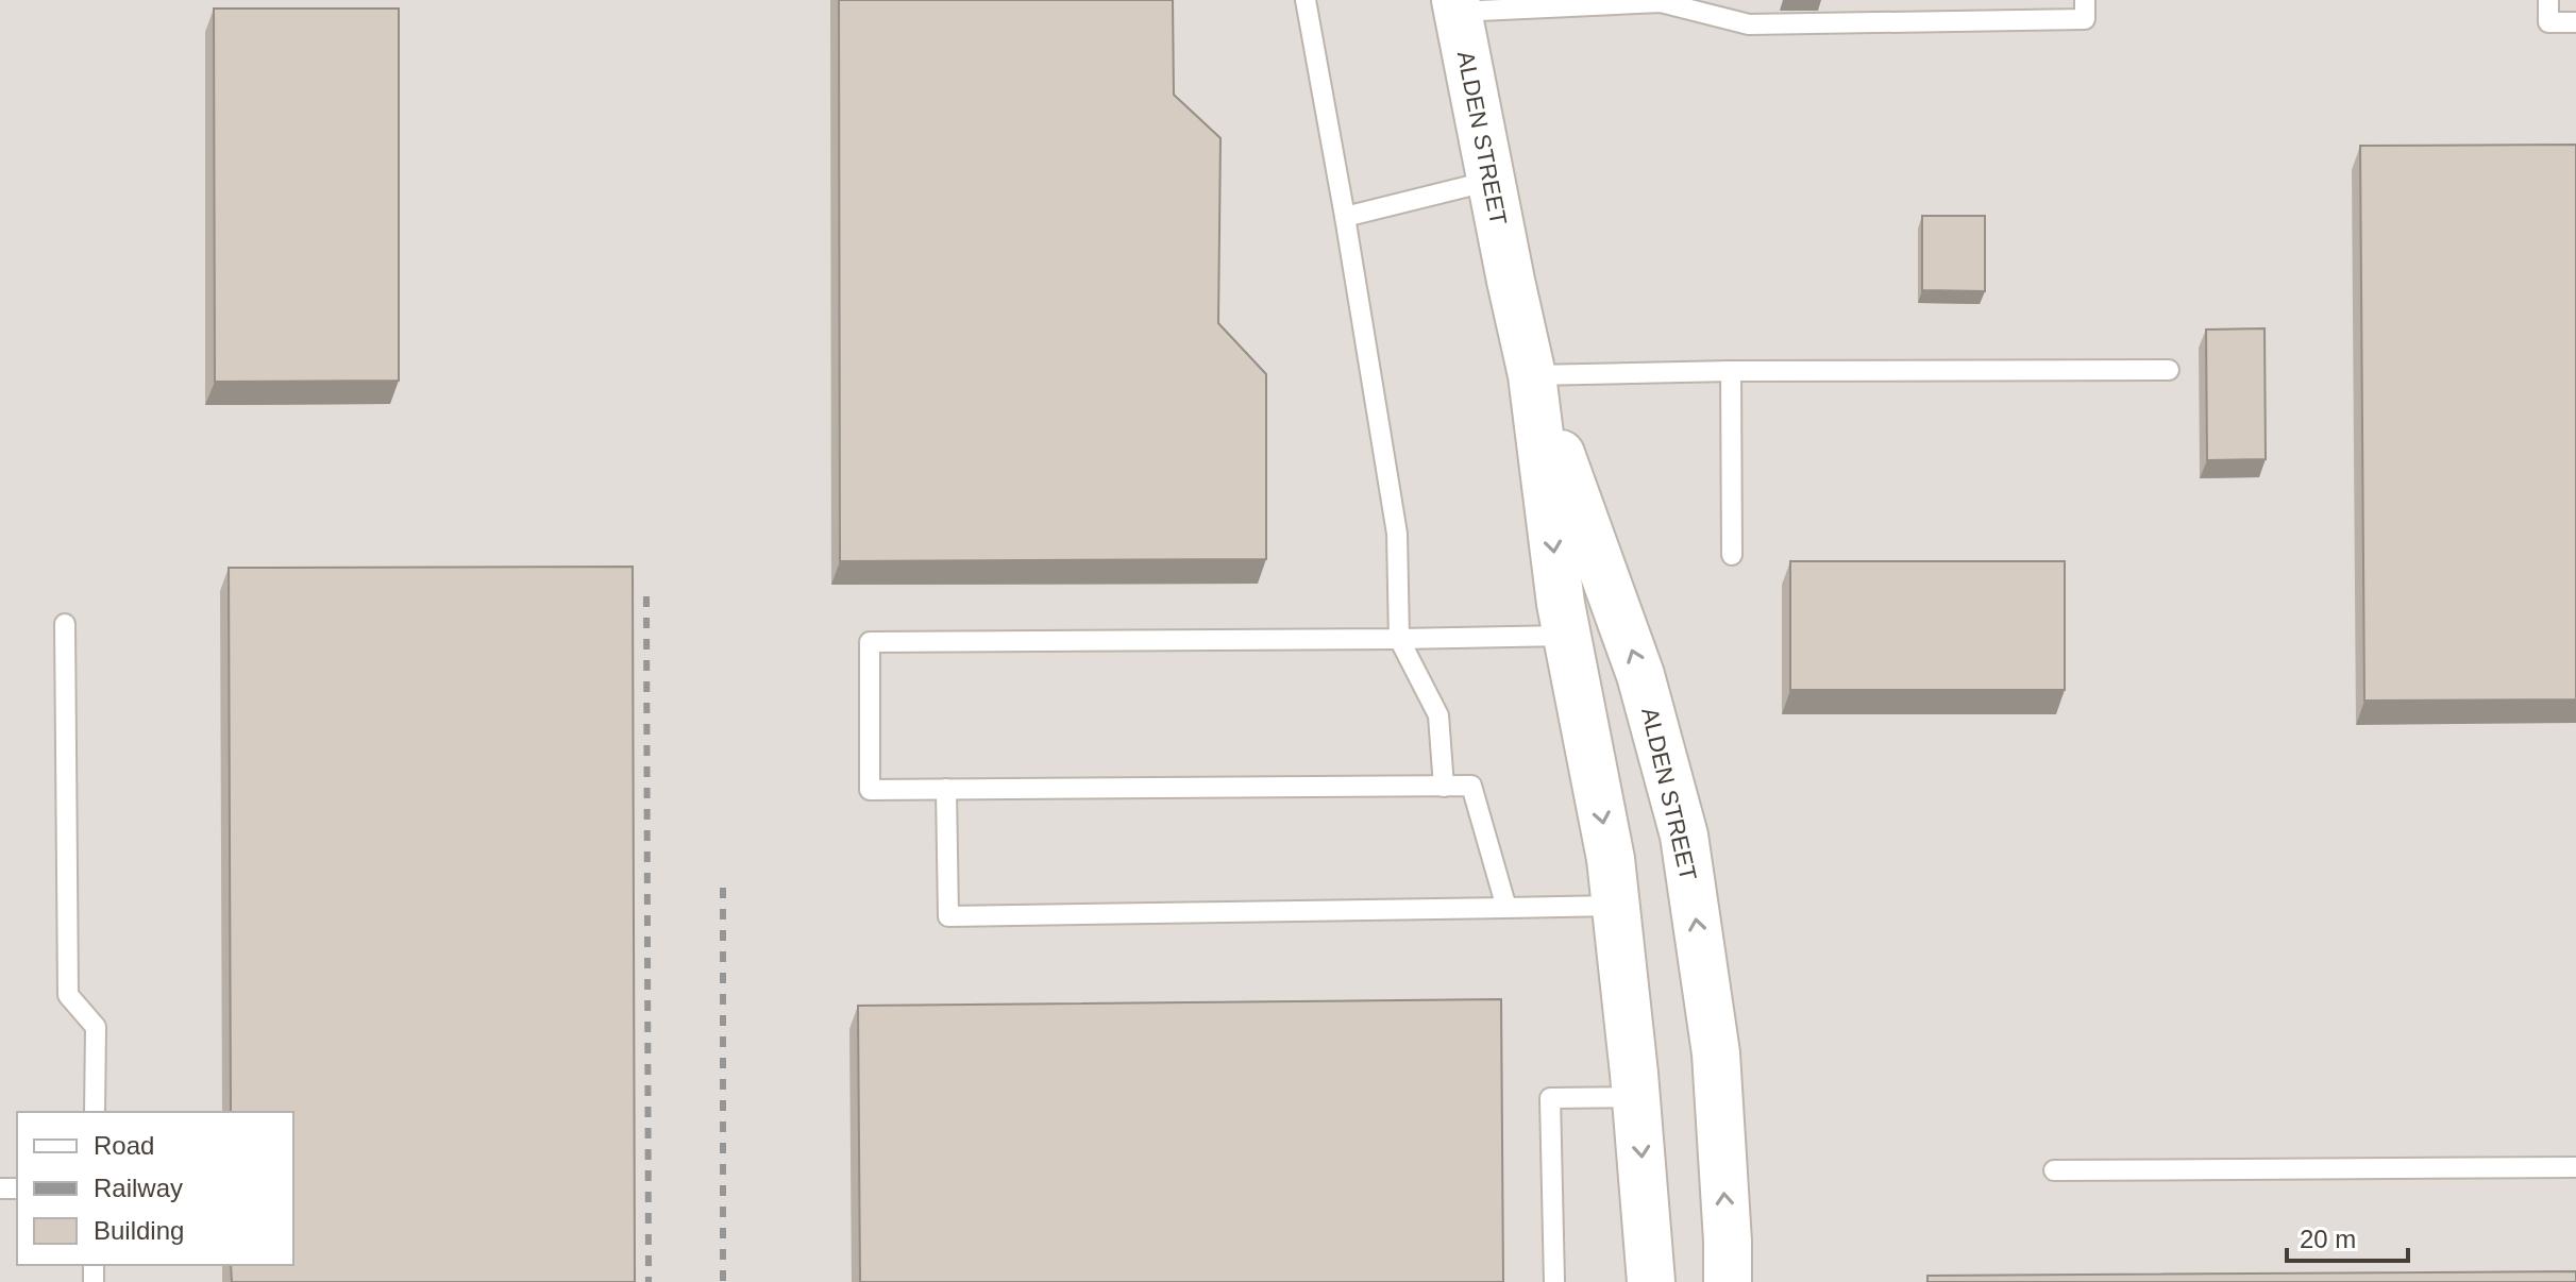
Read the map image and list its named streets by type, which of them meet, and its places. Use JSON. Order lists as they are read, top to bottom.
{
  "streets": {
    "street": ["ALDEN STREET"]
  },
  "legend": ["Road", "Railway", "Building"],
  "scale_bar": "20 m"
}
